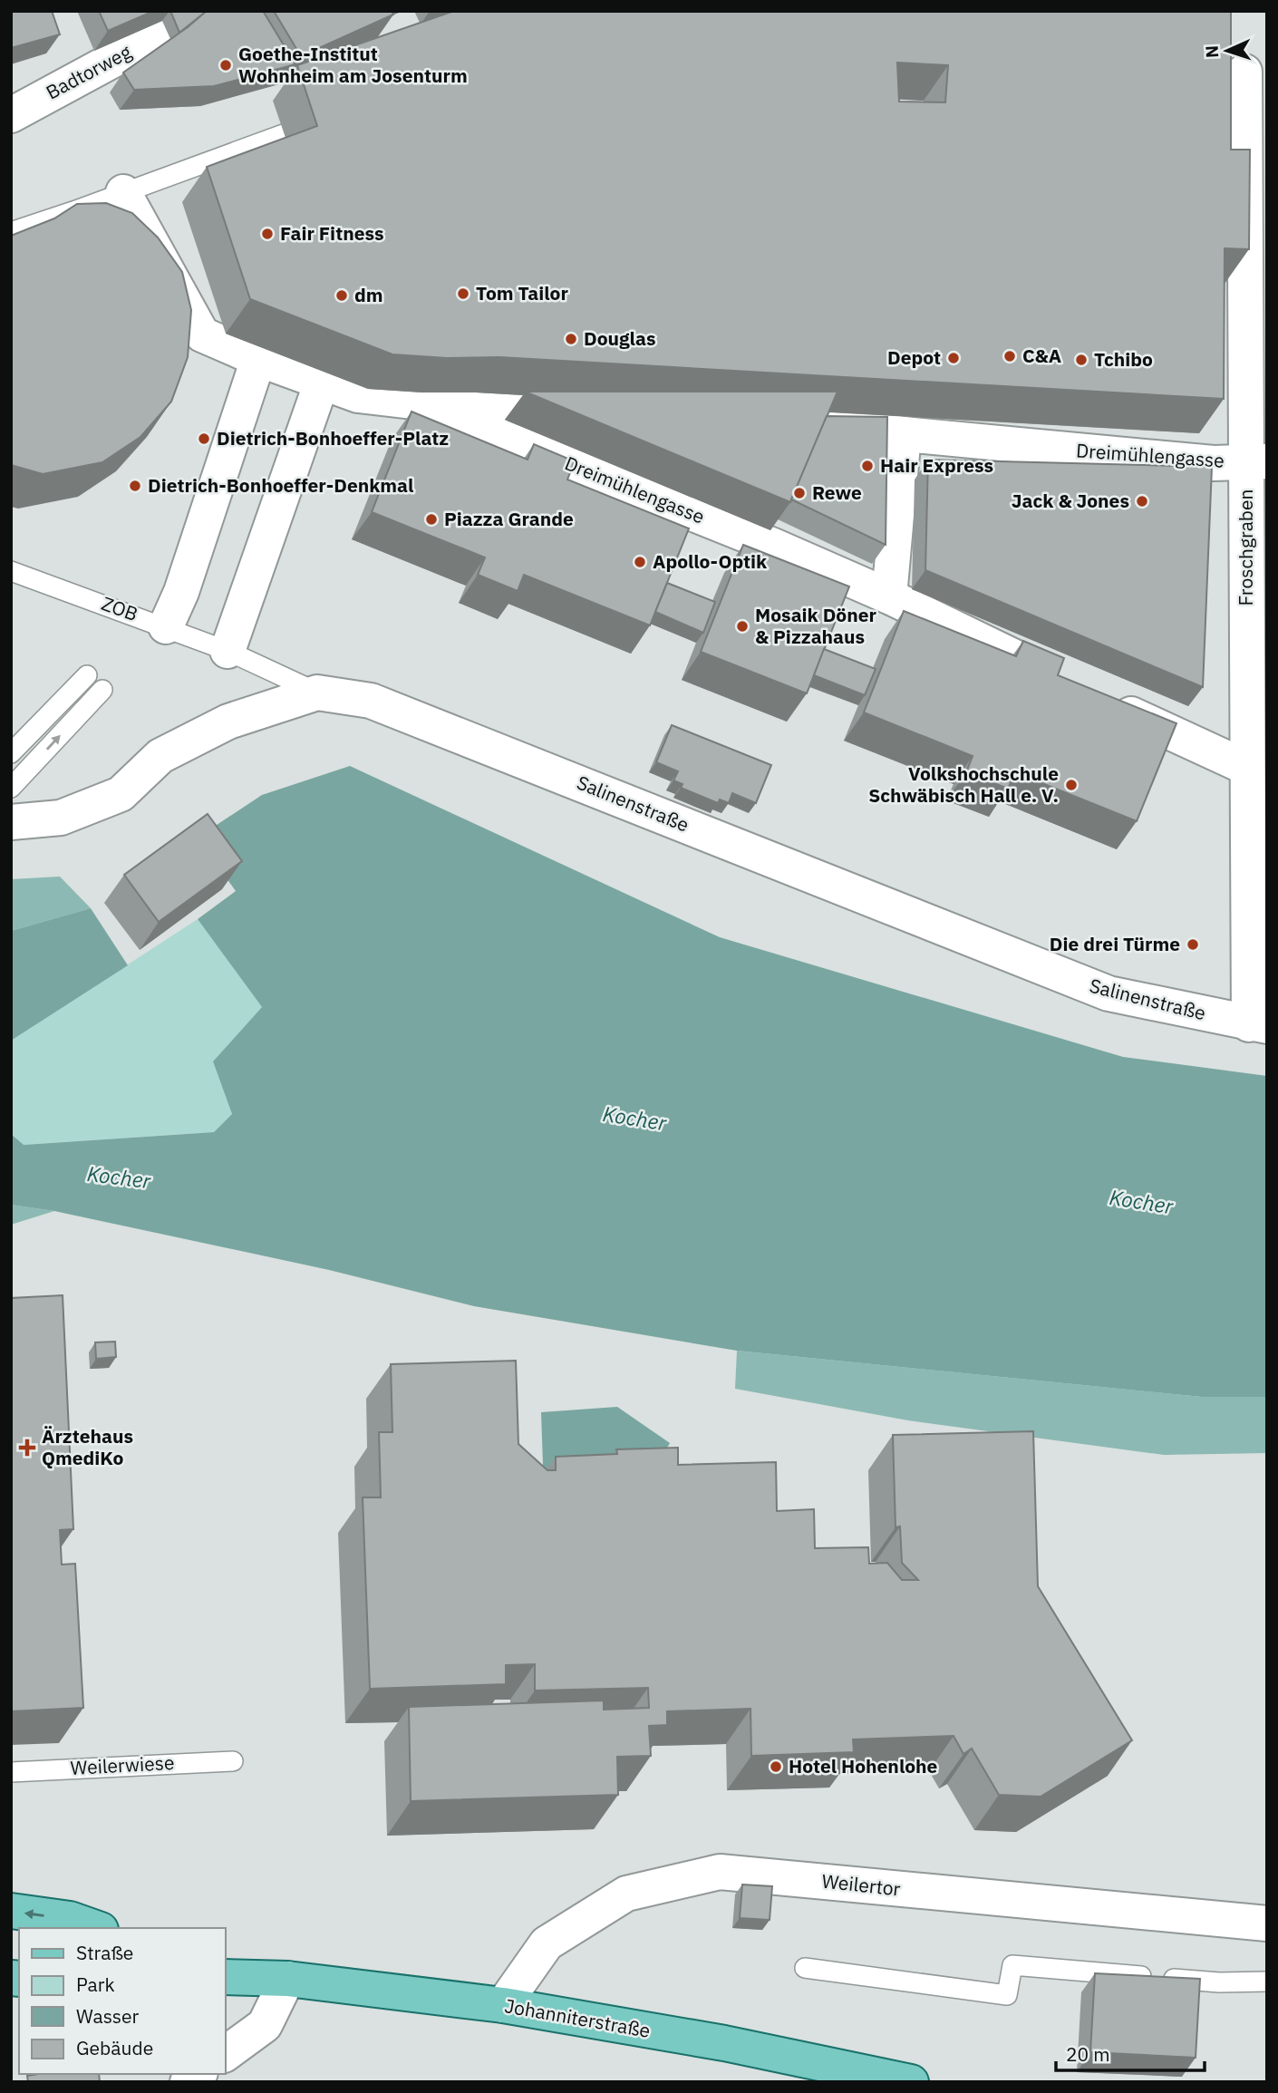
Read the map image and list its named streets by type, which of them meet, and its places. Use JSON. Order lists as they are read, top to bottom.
{
  "streets": {
    "main road": ["Johanniterstraße"],
    "street": [
      "Badtorweg",
      "Dreimühlengasse",
      "Froschgraben",
      "Salinenstraße",
      "Weilertor"
    ],
    "lane": ["ZOB", "Weilerwiese"]
  },
  "crossings": [
    ["Dreimühlengasse", "Froschgraben"],
    ["Froschgraben", "Salinenstraße"],
    ["ZOB", "Salinenstraße"],
    ["Weilertor", "Johanniterstraße"]
  ],
  "water": ["Kocher"],
  "places": {
    "other": [
      "Goethe-Institut Wohnheim am Josenturm",
      "Fair Fitness",
      "Tom Tailor",
      "dm",
      "Douglas",
      "C&A",
      "Depot",
      "Tchibo",
      "Dietrich-Bonhoeffer-Platz",
      "Hair Express",
      "Dietrich-Bonhoeffer-Denkmal",
      "Rewe",
      "Jack & Jones",
      "Piazza Grande",
      "Apollo-Optik",
      "Mosaik Döner & Pizzahaus",
      "Volkshochschule Schwäbisch Hall e. V.",
      "Die drei Türme",
      "Hotel Hohenlohe"
    ],
    "health": ["Ärztehaus QmediKo"]
  },
  "legend": [
    "Straße",
    "Park",
    "Wasser",
    "Gebäude"
  ],
  "scale_bar": "20 m",
  "north": "left"
}
